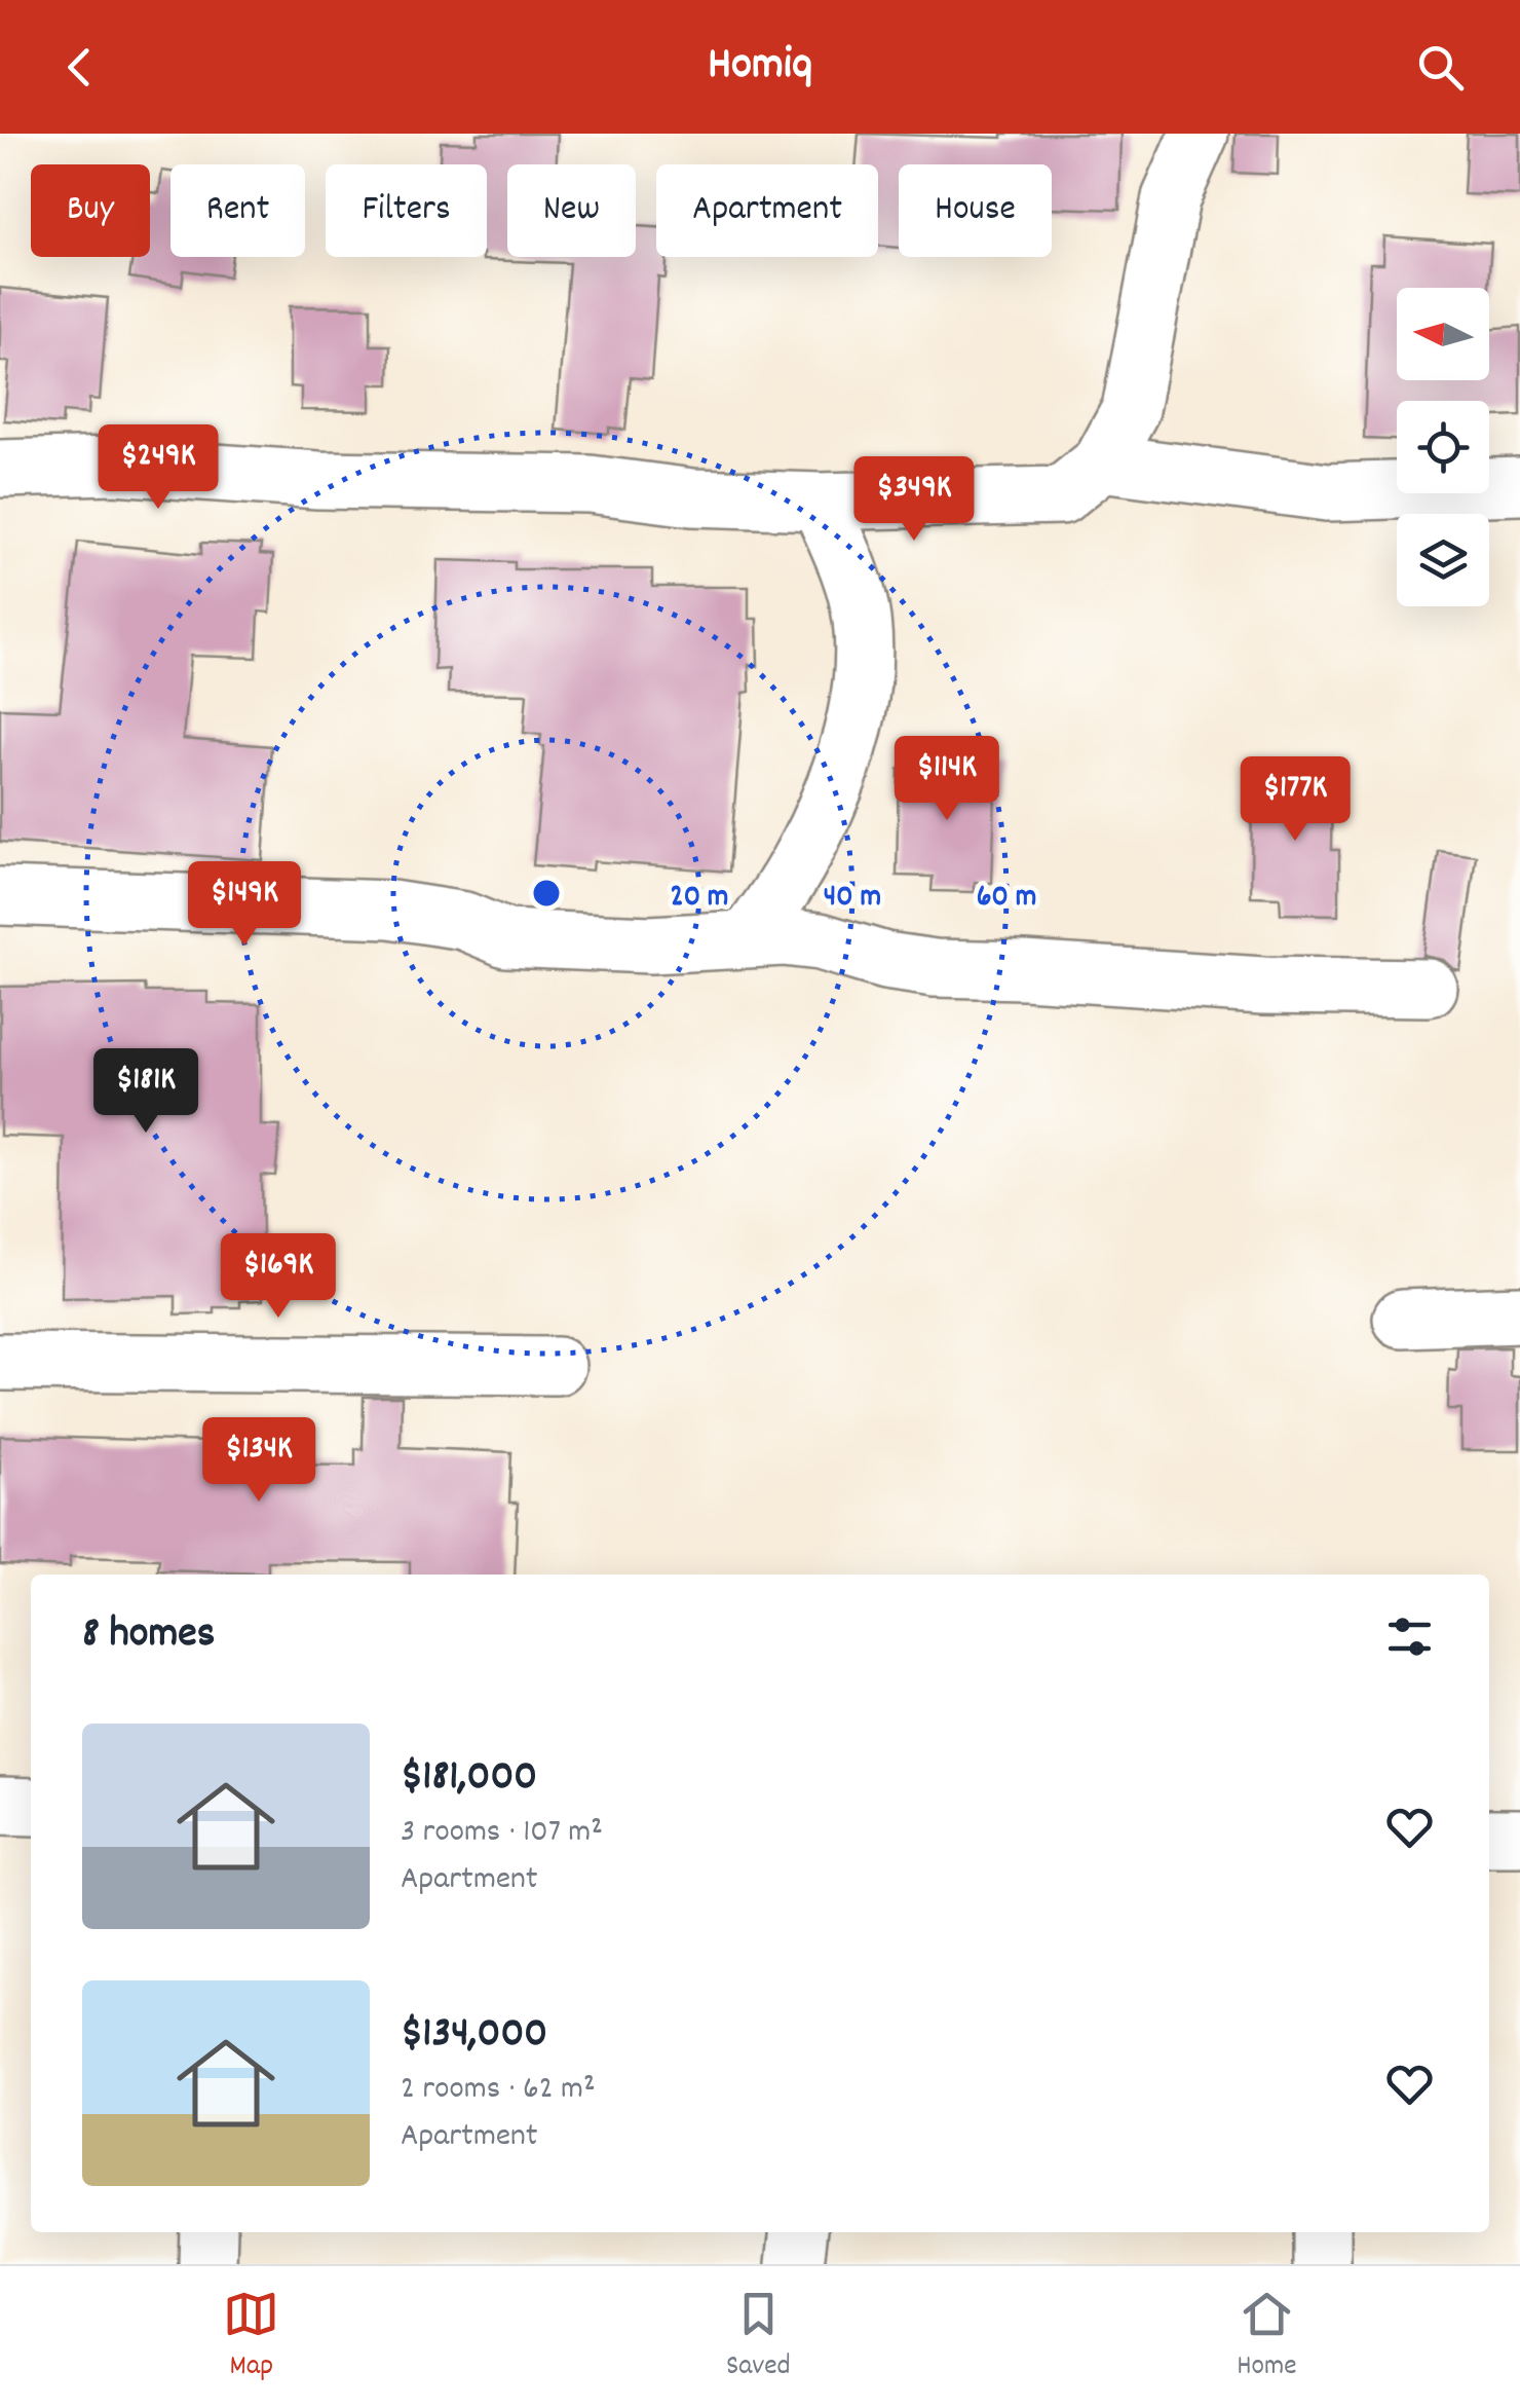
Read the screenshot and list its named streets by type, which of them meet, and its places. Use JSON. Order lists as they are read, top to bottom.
{
  "north": "left",
  "page": {
    "header": "Homiq",
    "chip": [
      "Buy",
      "Rent",
      "Filters",
      "New",
      "Apartment",
      "House"
    ],
    "price": [
      "$249K",
      "$349K",
      "$114K",
      "$177K",
      "$149K",
      "$181K",
      "$169K",
      "$134K"
    ],
    "heading": "8 homes",
    "list": [
      {
        "name": "$181,000",
        "note": "3 rooms · 107 m² · Apartment"
      },
      {
        "name": "$134,000",
        "note": "2 rooms · 62 m² · Apartment"
      }
    ],
    "tabs": ["Map", "Saved", "Home"]
  },
  "rings": ["20 m", "40 m", "60 m"]
}
